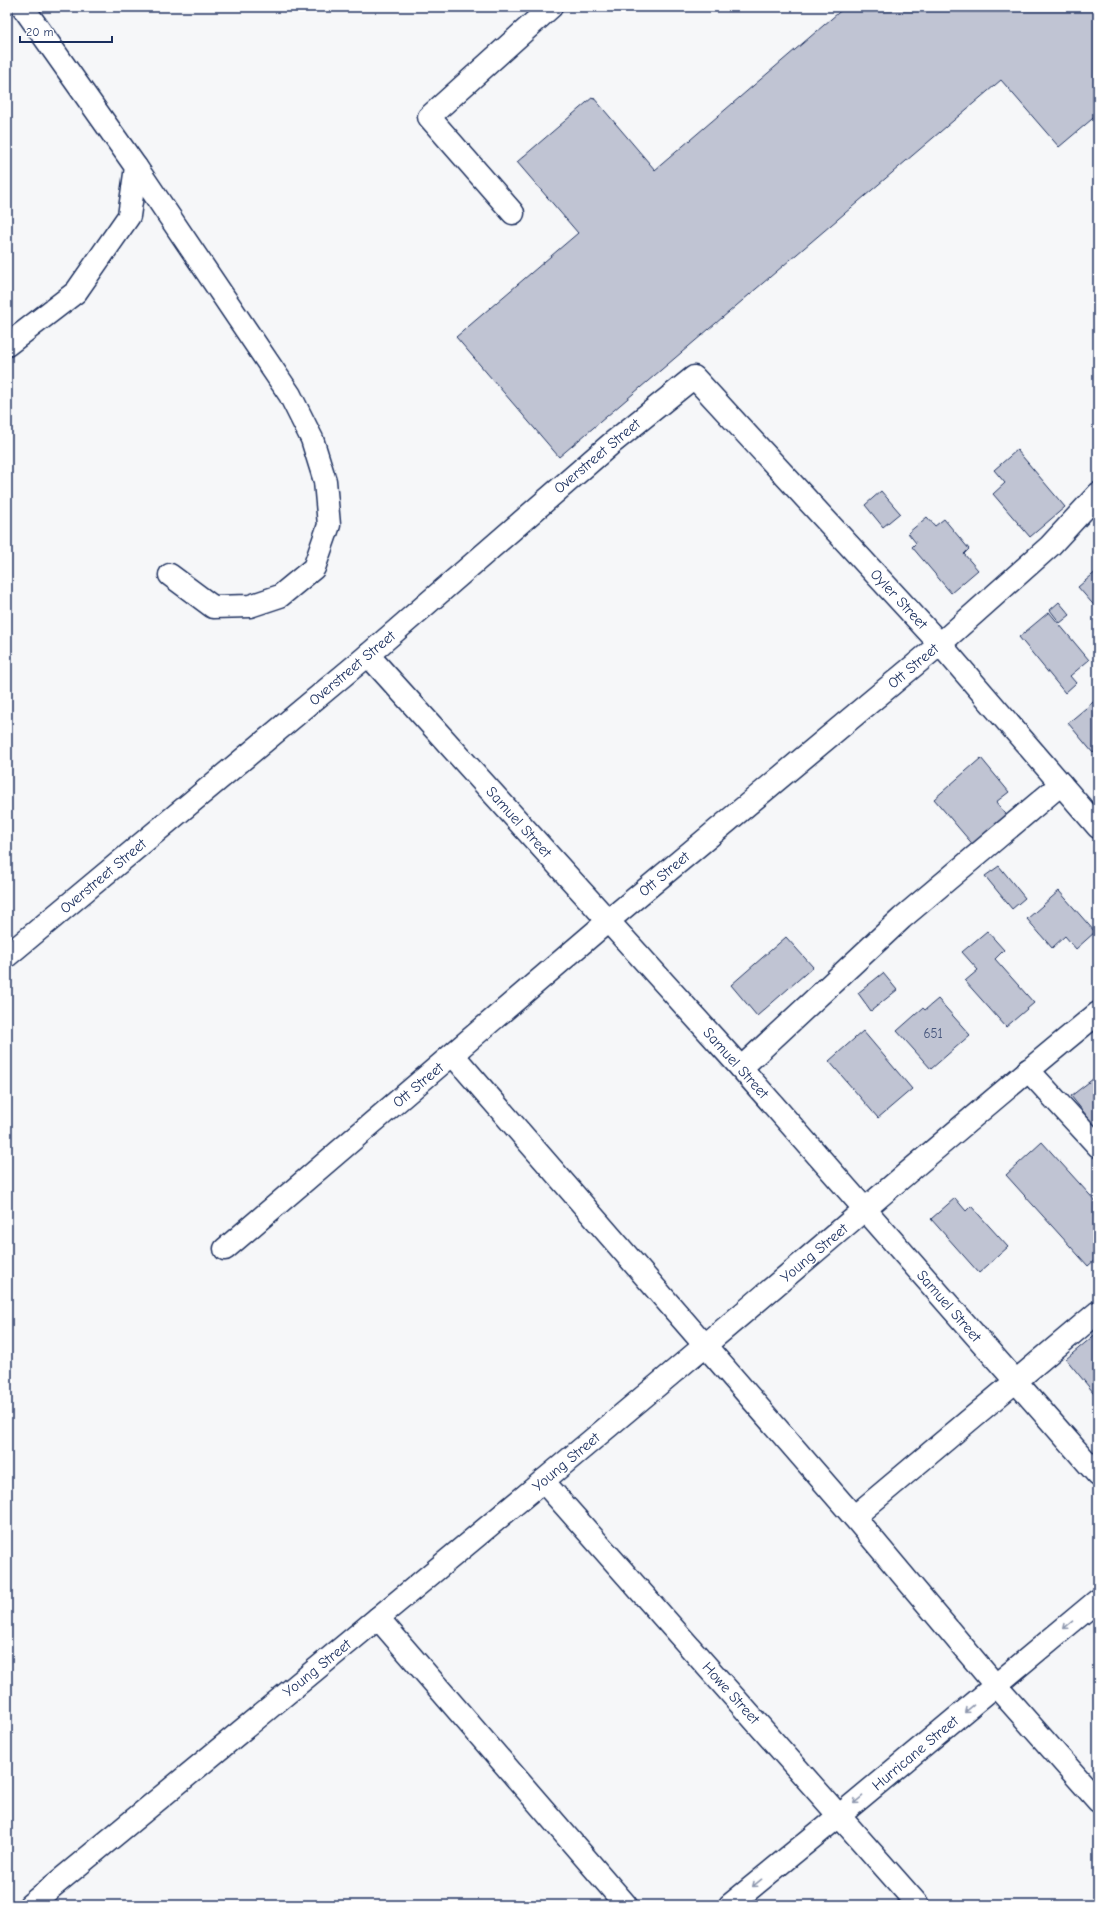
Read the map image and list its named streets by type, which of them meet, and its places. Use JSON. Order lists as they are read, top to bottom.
{
  "streets": {
    "street": [
      "Overstreet Street",
      "Oyler Street",
      "Ott Street",
      "Samuel Street",
      "Young Street",
      "Howe Street",
      "Hurricane Street"
    ]
  },
  "crossings": [
    ["Overstreet Street", "Oyler Street"],
    ["Overstreet Street", "Samuel Street"],
    ["Oyler Street", "Ott Street"],
    ["Ott Street", "Samuel Street"],
    ["Samuel Street", "Young Street"],
    ["Young Street", "Howe Street"],
    ["Howe Street", "Hurricane Street"]
  ],
  "one_way": ["Hurricane Street"],
  "house_numbers": ["651"],
  "scale_bar": "20 m"
}
